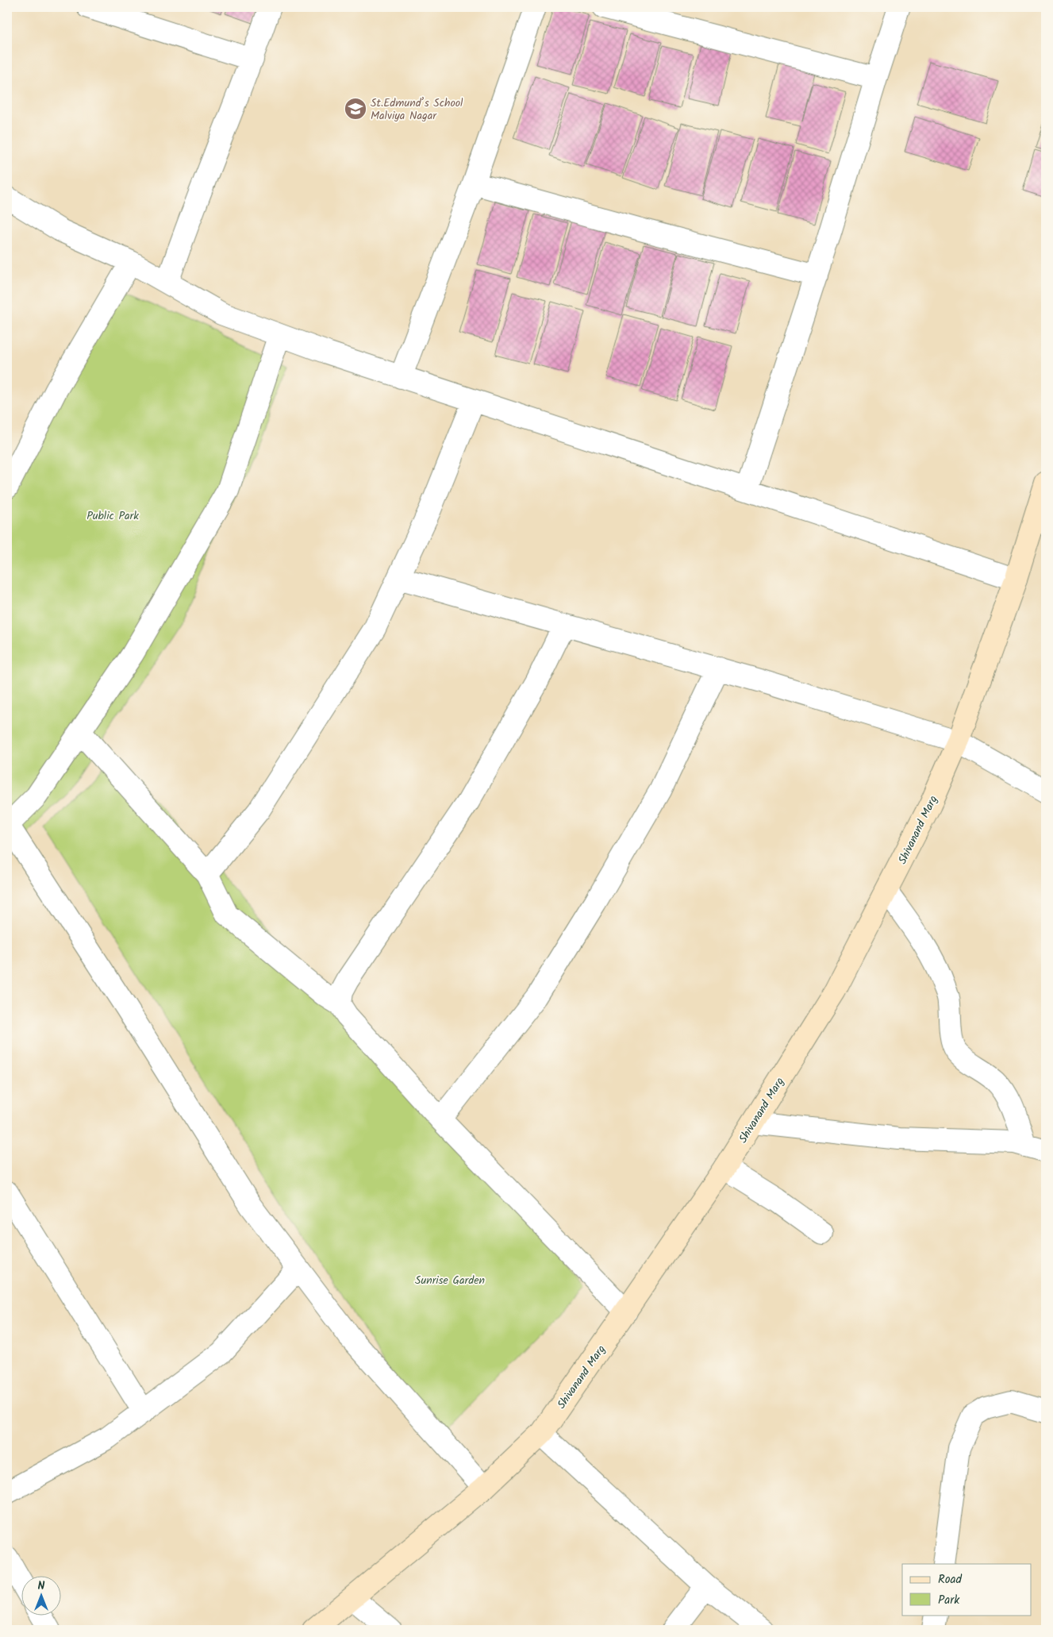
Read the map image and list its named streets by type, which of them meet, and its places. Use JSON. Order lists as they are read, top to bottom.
{
  "streets": {
    "street": ["Shivanand Marg"]
  },
  "parks": ["Public Park", "Sunrise Garden"],
  "places": {
    "school or university": ["St.Edmund’s School Malviya Nagar"]
  },
  "legend": ["Road", "Park"],
  "north": "top"
}
